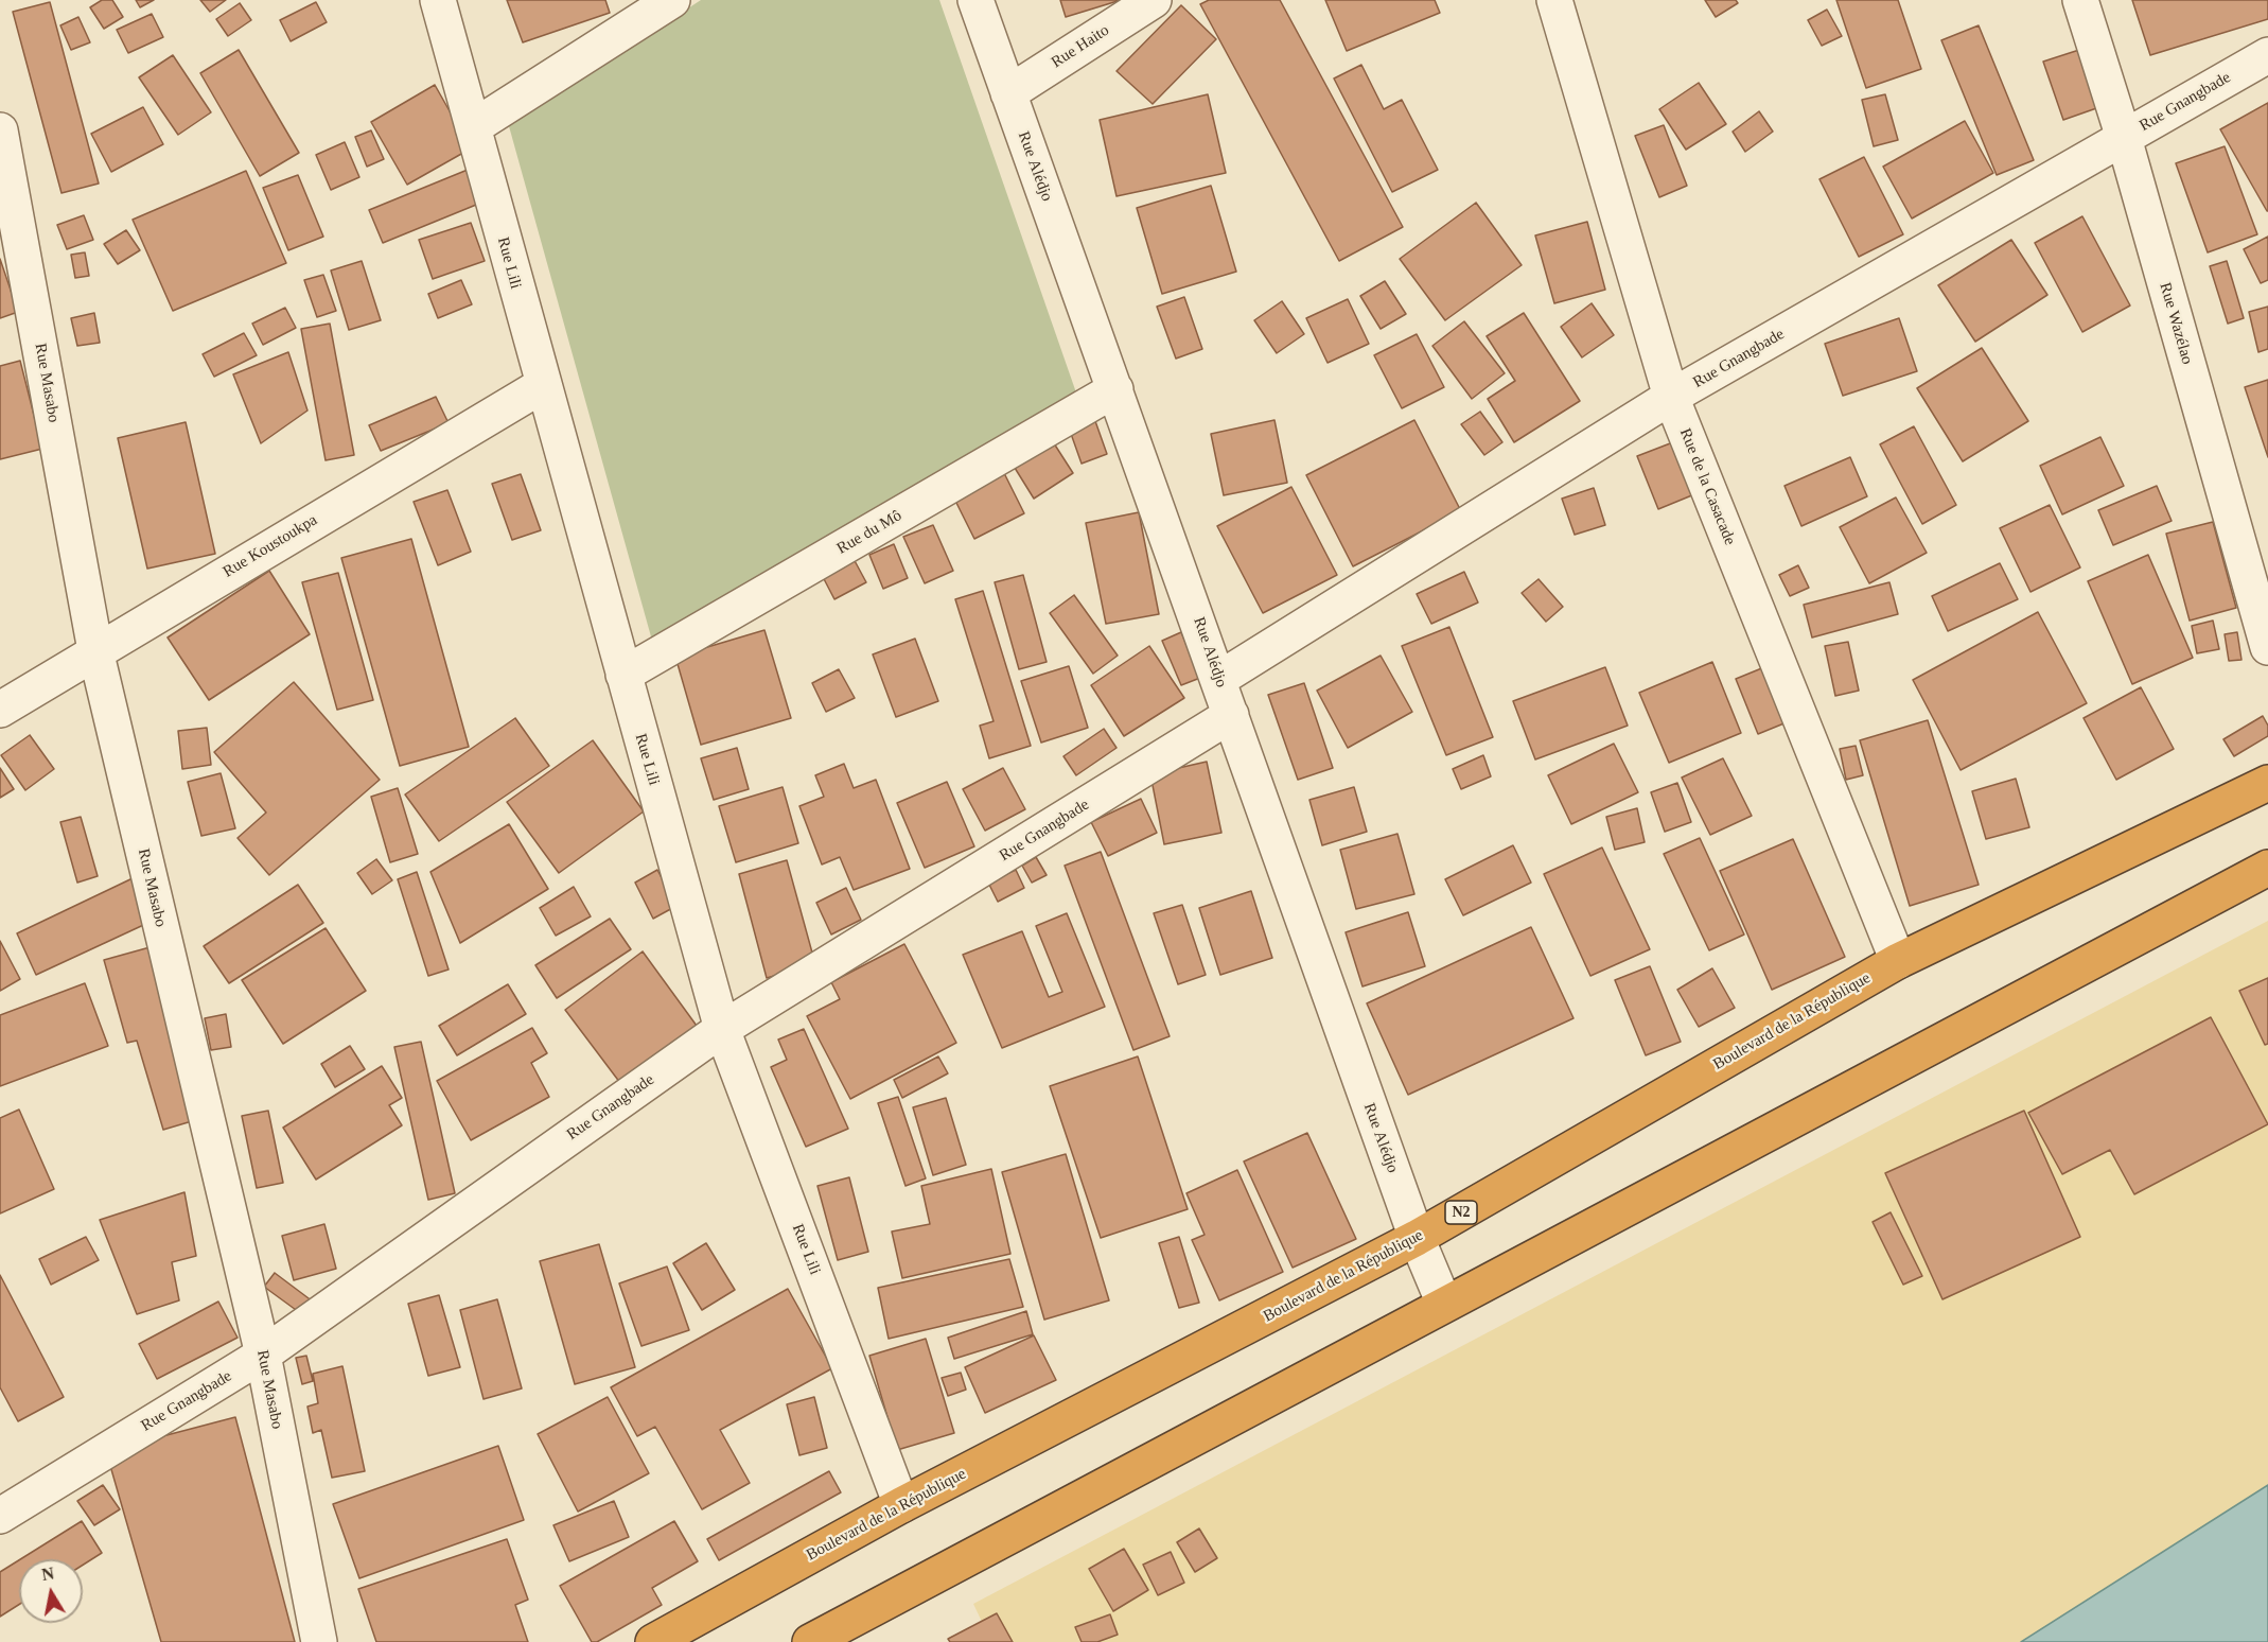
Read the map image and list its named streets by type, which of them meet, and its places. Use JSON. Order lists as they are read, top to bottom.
{
  "streets": {
    "highway": ["Boulevard de la République", "N2"],
    "street": [
      "Rue Haito",
      "Rue Gnangbade",
      "Rue Alédjo",
      "Rue Lili",
      "Rue Wazélao",
      "Rue Masabo",
      "Rue de la Casacade",
      "Rue du Mô",
      "Rue Koustoukpa"
    ]
  },
  "crossings": [
    ["Rue Haito", "Rue Alédjo"],
    ["Rue Gnangbade", "Rue Alédjo"],
    ["Rue Gnangbade", "Rue Lili"],
    ["Rue Gnangbade", "Rue Wazélao"],
    ["Rue Gnangbade", "Rue Masabo"],
    ["Rue Gnangbade", "Rue de la Casacade"],
    ["Rue Alédjo", "Rue du Mô"],
    ["Rue Alédjo", "Boulevard de la République"],
    ["Rue Lili", "Rue du Mô"],
    ["Rue Lili", "Rue Koustoukpa"],
    ["Rue Lili", "Boulevard de la République"],
    ["Rue Masabo", "Rue Koustoukpa"],
    ["Rue de la Casacade", "Boulevard de la République"]
  ],
  "north": "top"
}
